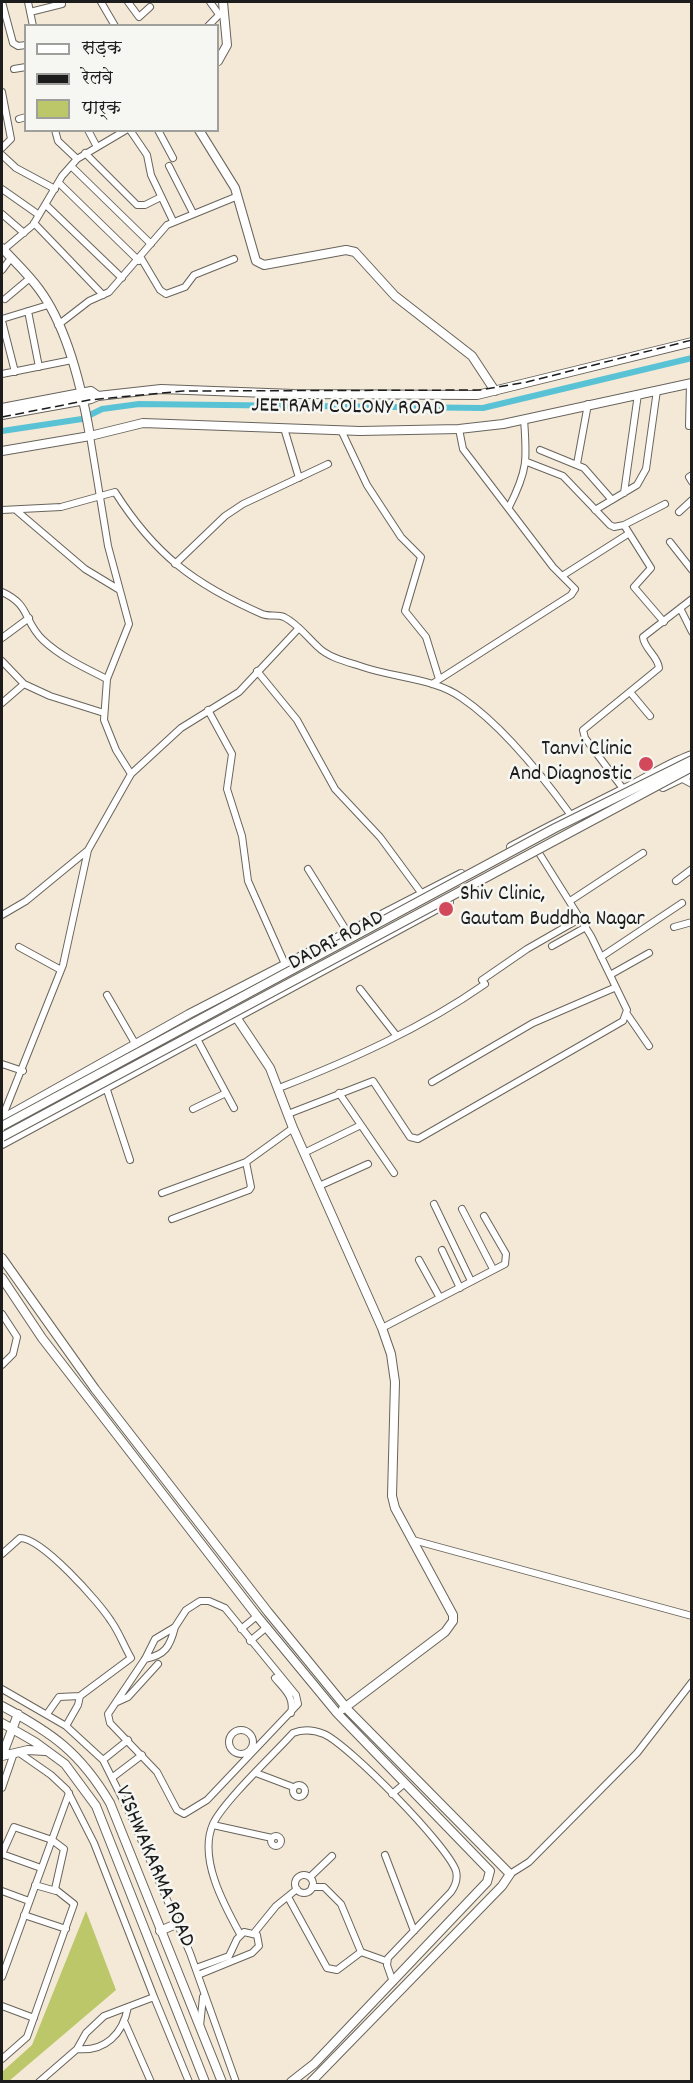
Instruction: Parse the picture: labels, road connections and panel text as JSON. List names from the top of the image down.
{
  "streets": {
    "street": ["JEETRAM COLONY ROAD", "DADRI ROAD", "VISHWAKARMA ROAD"]
  },
  "places": ["Tanvi Clinic And Diagnostic", "Shiv Clinic, Gautam Buddha Nagar"],
  "legend": ["सड़क", "रेलवे", "पार्क"]
}
